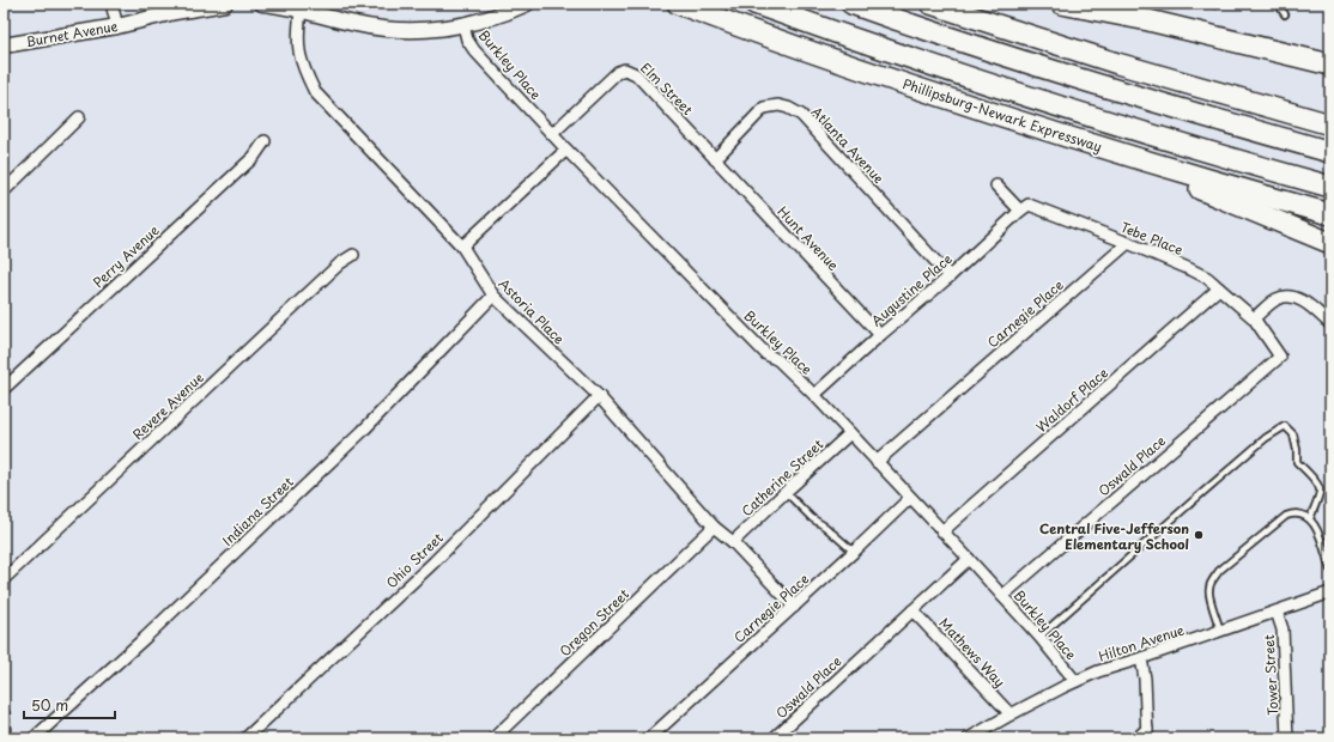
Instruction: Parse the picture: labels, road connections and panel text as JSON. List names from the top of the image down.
{
  "streets": {
    "highway": ["Phillipsburg-Newark Expressway"],
    "street": [
      "Burnet Avenue",
      "Burkley Place",
      "Elm Street",
      "Atlanta Avenue",
      "Hunt Avenue",
      "Tebe Place",
      "Perry Avenue",
      "Augustine Place",
      "Astoria Place",
      "Carnegie Place",
      "Waldorf Place",
      "Revere Avenue",
      "Oswald Place",
      "Catherine Street",
      "Indiana Street",
      "Ohio Street",
      "Oregon Street",
      "Hilton Avenue",
      "Mathews Way",
      "Tower Street"
    ]
  },
  "crossings": [
    ["Burkley Place", "Elm Street"],
    ["Burkley Place", "Augustine Place"],
    ["Burkley Place", "Carnegie Place"],
    ["Burkley Place", "Waldorf Place"],
    ["Burkley Place", "Oswald Place"],
    ["Burkley Place", "Catherine Street"],
    ["Burkley Place", "Hilton Avenue"],
    ["Elm Street", "Atlanta Avenue"],
    ["Elm Street", "Hunt Avenue"],
    ["Atlanta Avenue", "Hunt Avenue"],
    ["Atlanta Avenue", "Augustine Place"],
    ["Hunt Avenue", "Augustine Place"],
    ["Tebe Place", "Augustine Place"],
    ["Tebe Place", "Carnegie Place"],
    ["Tebe Place", "Waldorf Place"],
    ["Tebe Place", "Oswald Place"],
    ["Astoria Place", "Carnegie Place"],
    ["Astoria Place", "Catherine Street"],
    ["Astoria Place", "Indiana Street"],
    ["Astoria Place", "Ohio Street"],
    ["Astoria Place", "Oregon Street"],
    ["Oswald Place", "Mathews Way"],
    ["Hilton Avenue", "Mathews Way"],
    ["Hilton Avenue", "Tower Street"]
  ],
  "places": ["Central Five-Jefferson Elementary School"],
  "scale_bar": "50 m"
}
